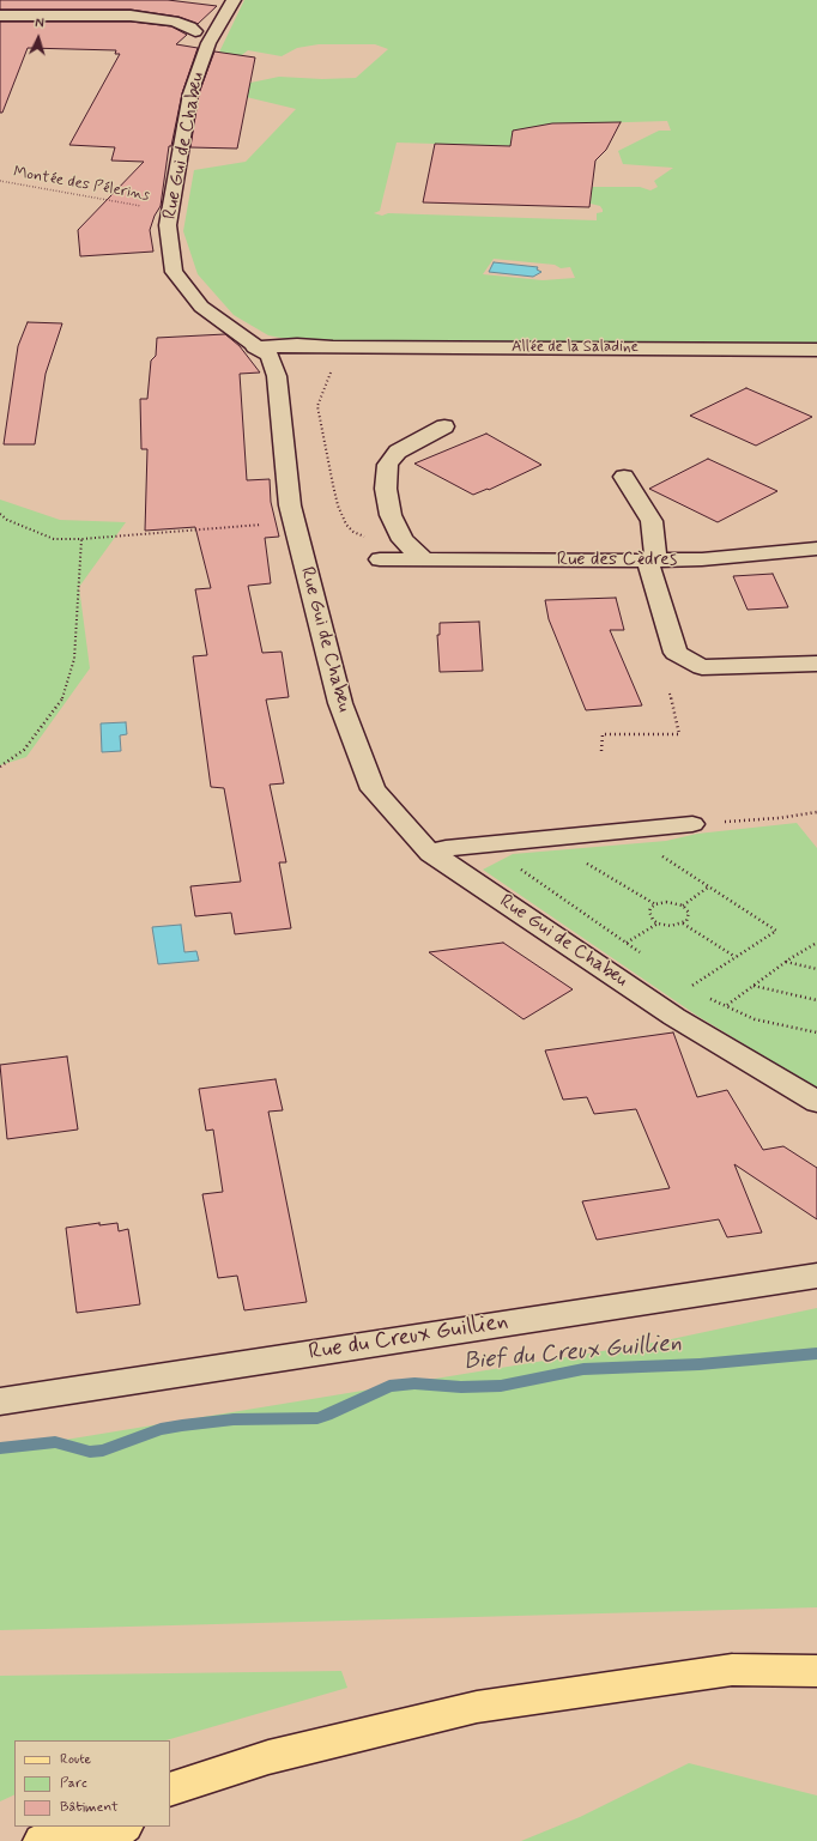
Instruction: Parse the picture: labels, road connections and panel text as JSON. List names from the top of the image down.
{
  "streets": {
    "street": [
      "Rue Gui de Chabeu",
      "Allée de la Saladine",
      "Rue des Cèdres",
      "Rue du Creux Guillien"
    ],
    "path": ["Montée des Pélerins"]
  },
  "crossings": [
    ["Rue Gui de Chabeu", "Allée de la Saladine"]
  ],
  "water": ["Bief du Creux Guillien"],
  "legend": ["Route", "Parc", "Bâtiment"],
  "north": "top"
}
